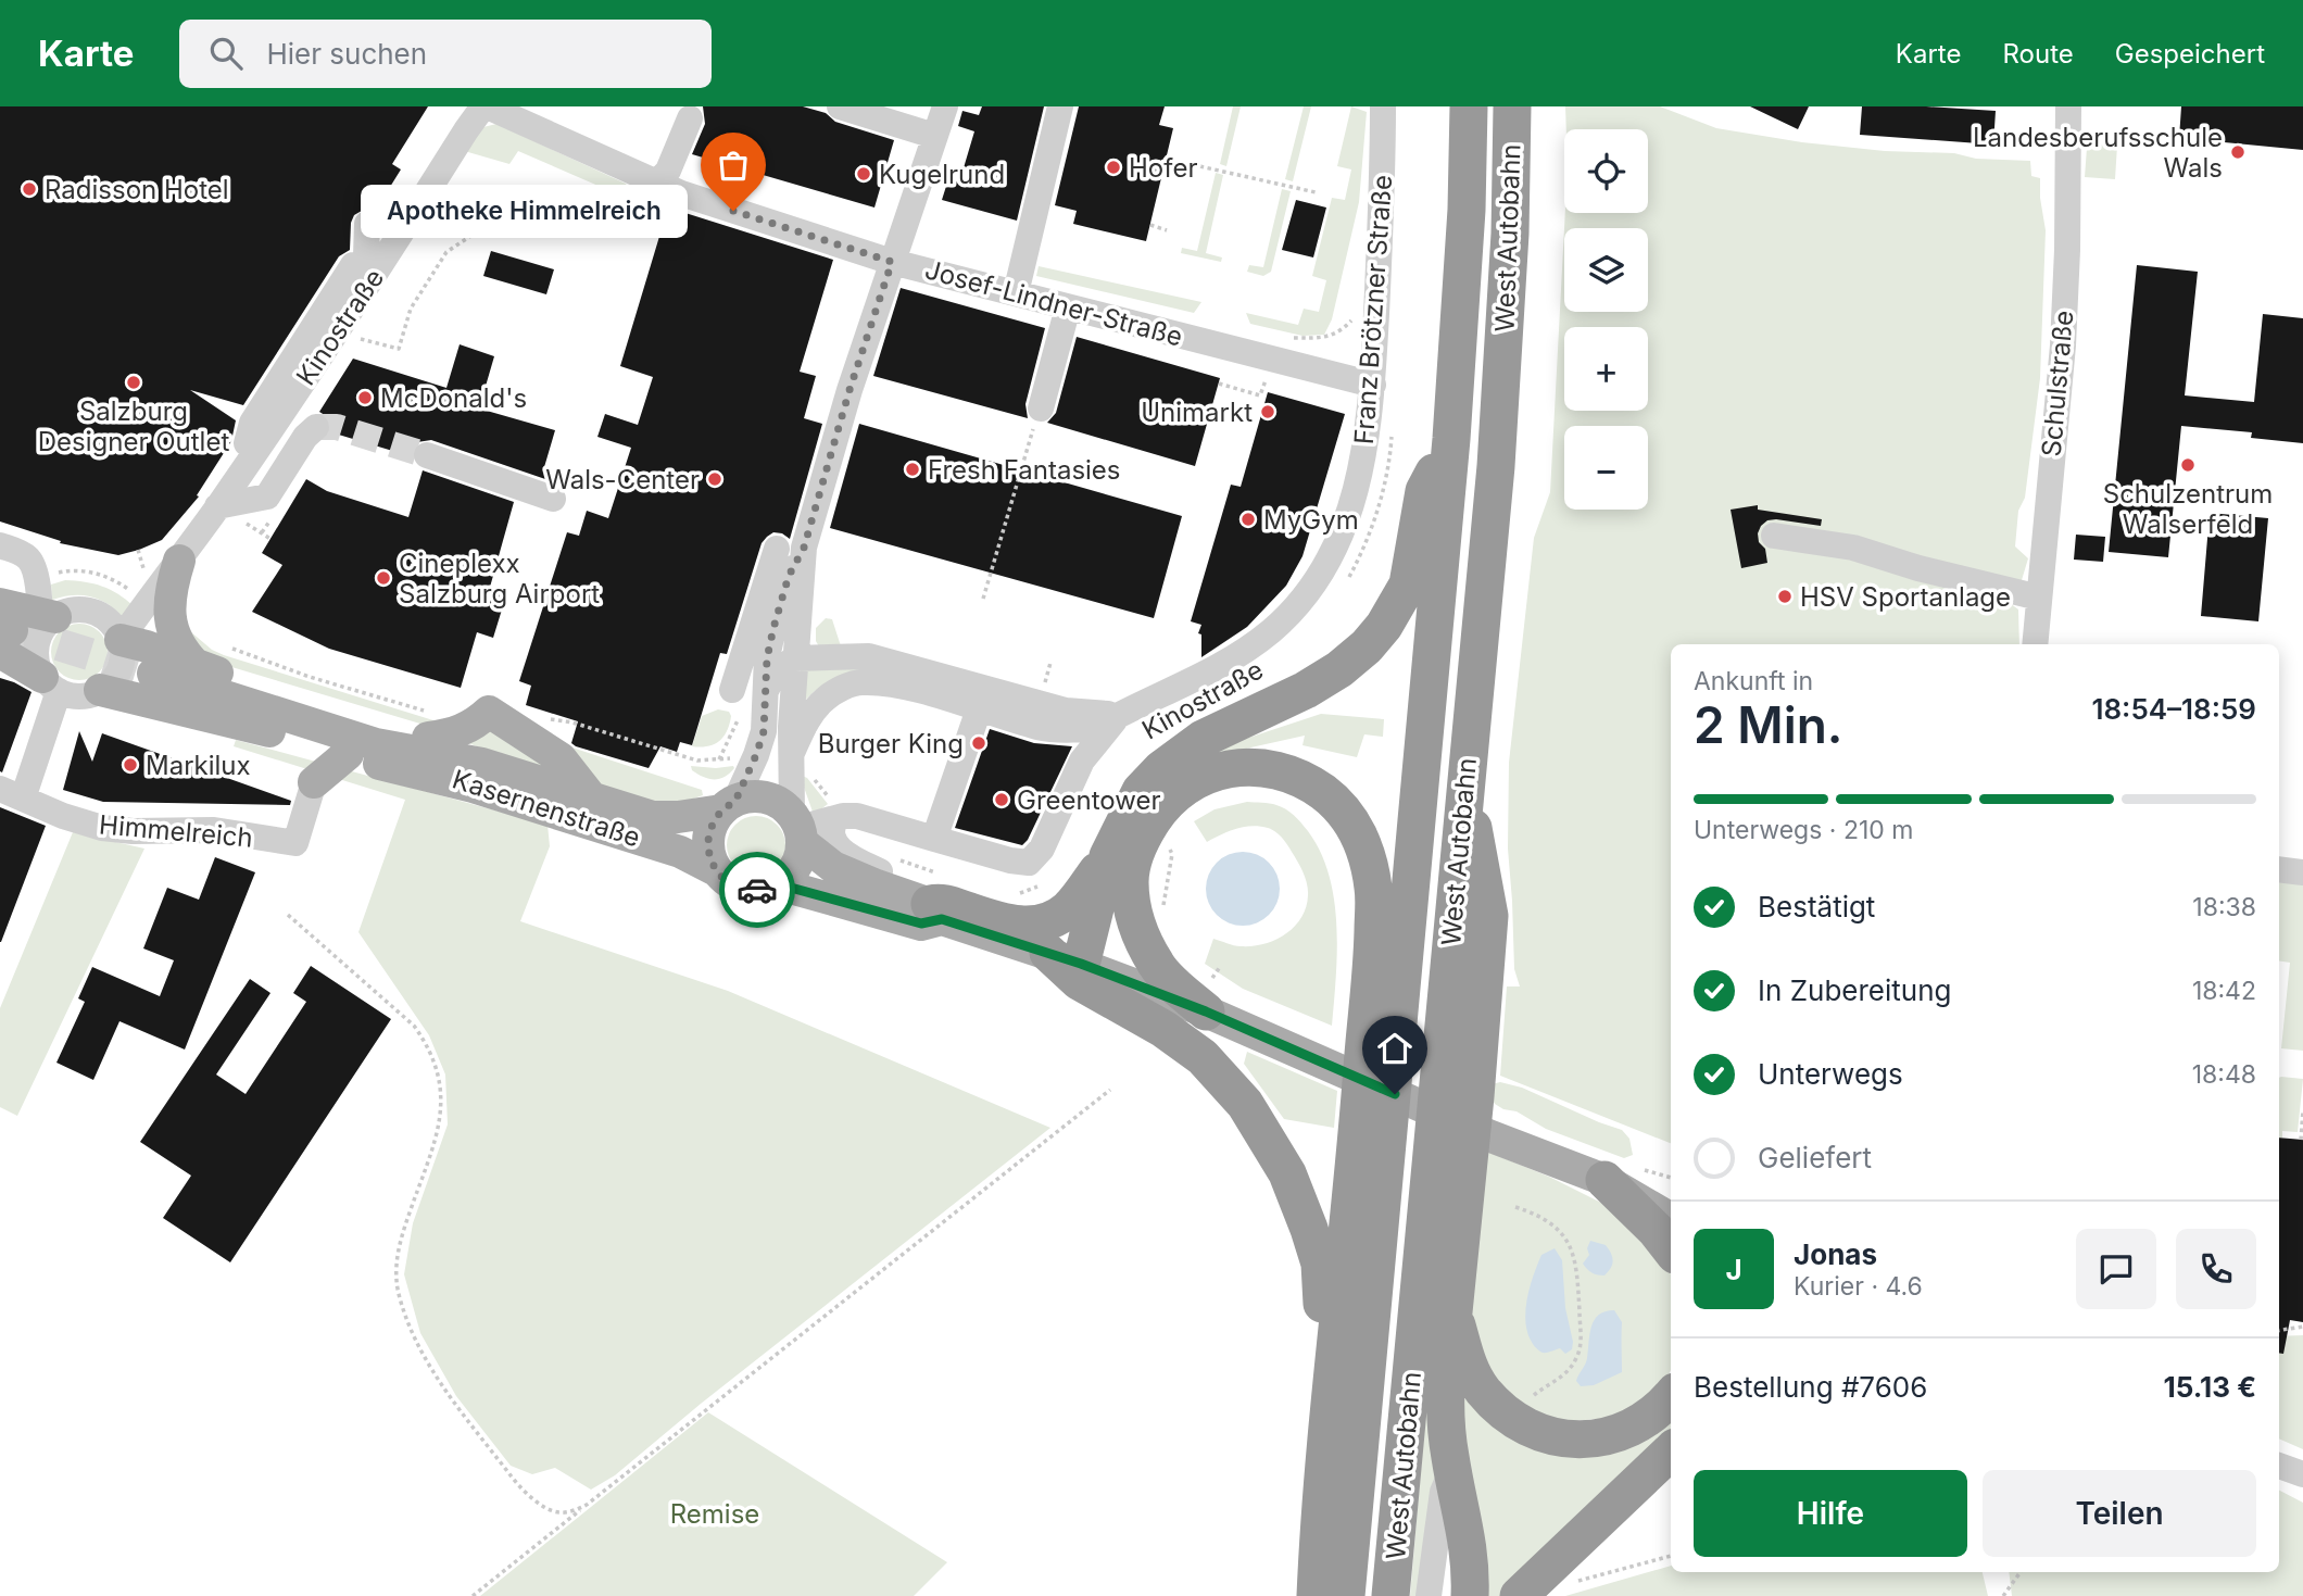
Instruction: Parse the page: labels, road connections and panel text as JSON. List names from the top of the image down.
{
  "streets": {
    "highway": ["West Autobahn"],
    "main road": ["Kasernenstraße"],
    "street": [
      "Josef-Lindner-Straße",
      "Franz Brötzner Straße",
      "Kinostraße",
      "Schulstraße",
      "Himmelreich"
    ]
  },
  "crossings": [
    ["Josef-Lindner-Straße", "Franz Brötzner Straße"],
    ["Josef-Lindner-Straße", "Kinostraße"]
  ],
  "parks": ["Remise"],
  "places": [
    "Landesberufsschule Wals",
    "Hofer",
    "Kugelrund",
    "Radisson Hotel",
    "Apotheke Himmelreich",
    "Salzburg Designer Outlet",
    "McDonald's",
    "Unimarkt",
    "Schulzentrum Walserfeld",
    "Fresh Fantasies",
    "Wals-Center",
    "MyGym",
    "Cineplexx Salzburg Airport",
    "HSV Sportanlage",
    "Burger King",
    "Markilux",
    "Greentower"
  ],
  "page": {
    "header": "Karte",
    "search": "Hier suchen",
    "nav": ["Karte", "Route", "Gespeichert"],
    "map_buttons": ["+", "−"],
    "bubble": "Apotheke Himmelreich",
    "heading": ["2 Min.", "Ankunft in", "18:54–18:59"],
    "panel": [
      "Jonas",
      "Kurier · 4.6",
      "Bestellung #7606",
      "15.13 €"
    ],
    "bar": "Unterwegs · 210 m",
    "list": [
      ["Bestätigt", "18:38"],
      ["In Zubereitung", "18:42"],
      ["Unterwegs", "18:48"],
      "Geliefert"
    ],
    "round": "J",
    "buttons": ["Hilfe", "Teilen"]
  }
}
